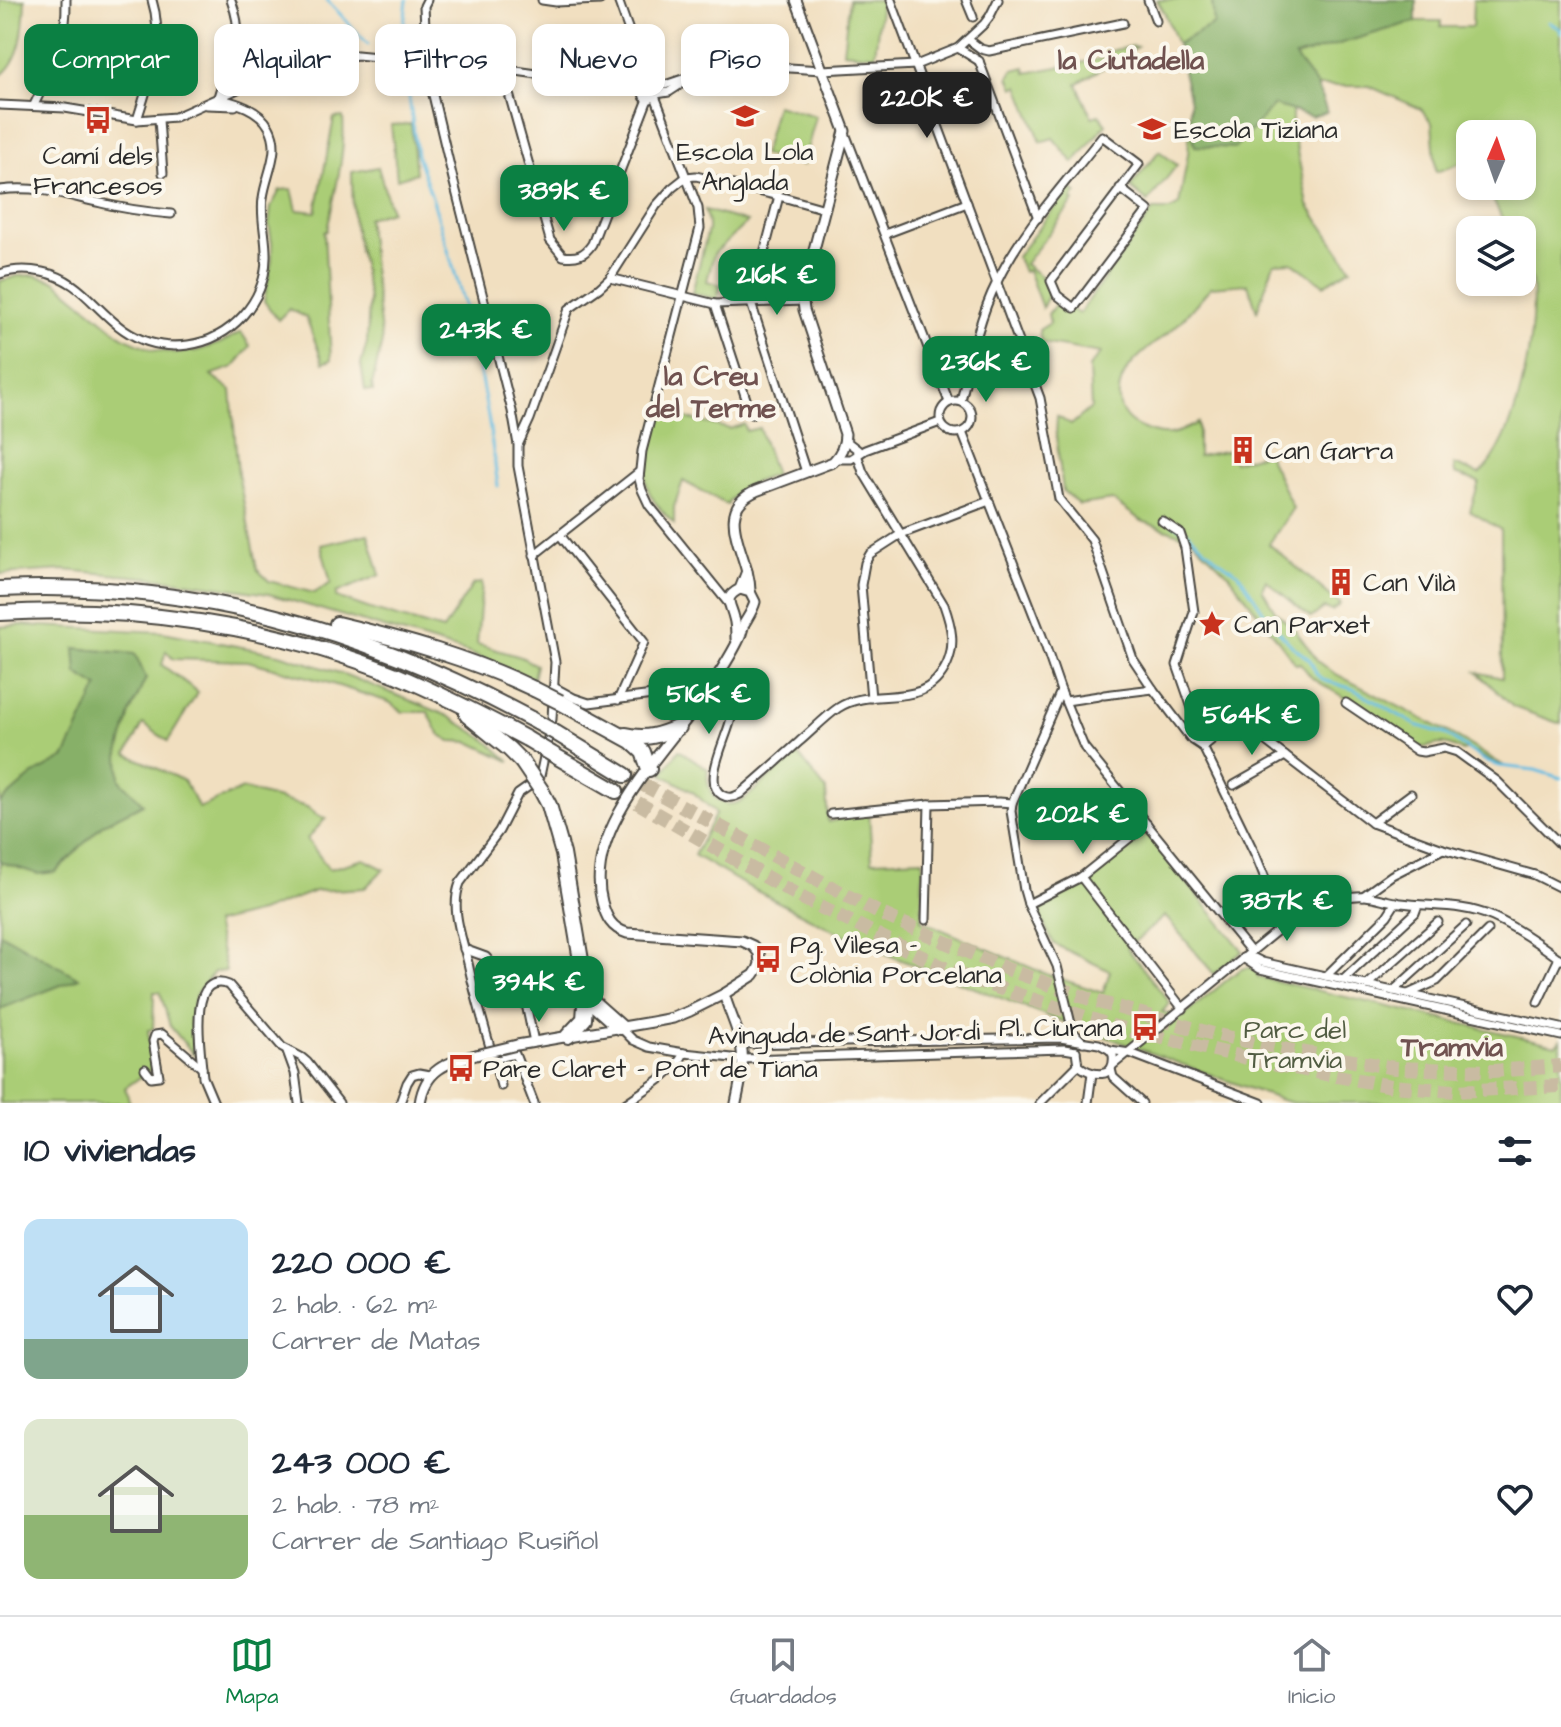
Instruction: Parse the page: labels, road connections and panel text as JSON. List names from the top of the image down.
{
  "streets": {
    "street": ["Avinguda de Sant Jordi"]
  },
  "districts": ["la Ciutadella", "la Creu del Terme", "Tramvia"],
  "parks": ["Parc del Tramvia"],
  "places": {
    "school or university": ["Escola Lola Anglada", "Escola Tiziana"],
    "bus stop": [
      "Camí dels Francesos",
      "Pg. Vilesa - Colònia Porcelana",
      "Pl. Ciurana",
      "Pare Claret - Pont de Tiana"
    ],
    "building": ["Can Garra", "Can Vilà"],
    "place": ["Can Parxet"]
  },
  "north": "top",
  "page": {
    "chip": [
      "Comprar",
      "Alquilar",
      "Filtros",
      "Nuevo",
      "Piso"
    ],
    "price": [
      "220K €",
      "389K €",
      "216K €",
      "243K €",
      "236K €",
      "516K €",
      "564K €",
      "202K €",
      "387K €",
      "394K €"
    ],
    "heading": "10 viviendas",
    "list": [
      {
        "name": "220 000 €",
        "note": "2 hab. · 62 m² · Carrer de Matas"
      },
      {
        "name": "243 000 €",
        "note": "2 hab. · 78 m² · Carrer de Santiago Rusiñol"
      }
    ],
    "tabs": ["Mapa", "Guardados", "Inicio"]
  }
}
